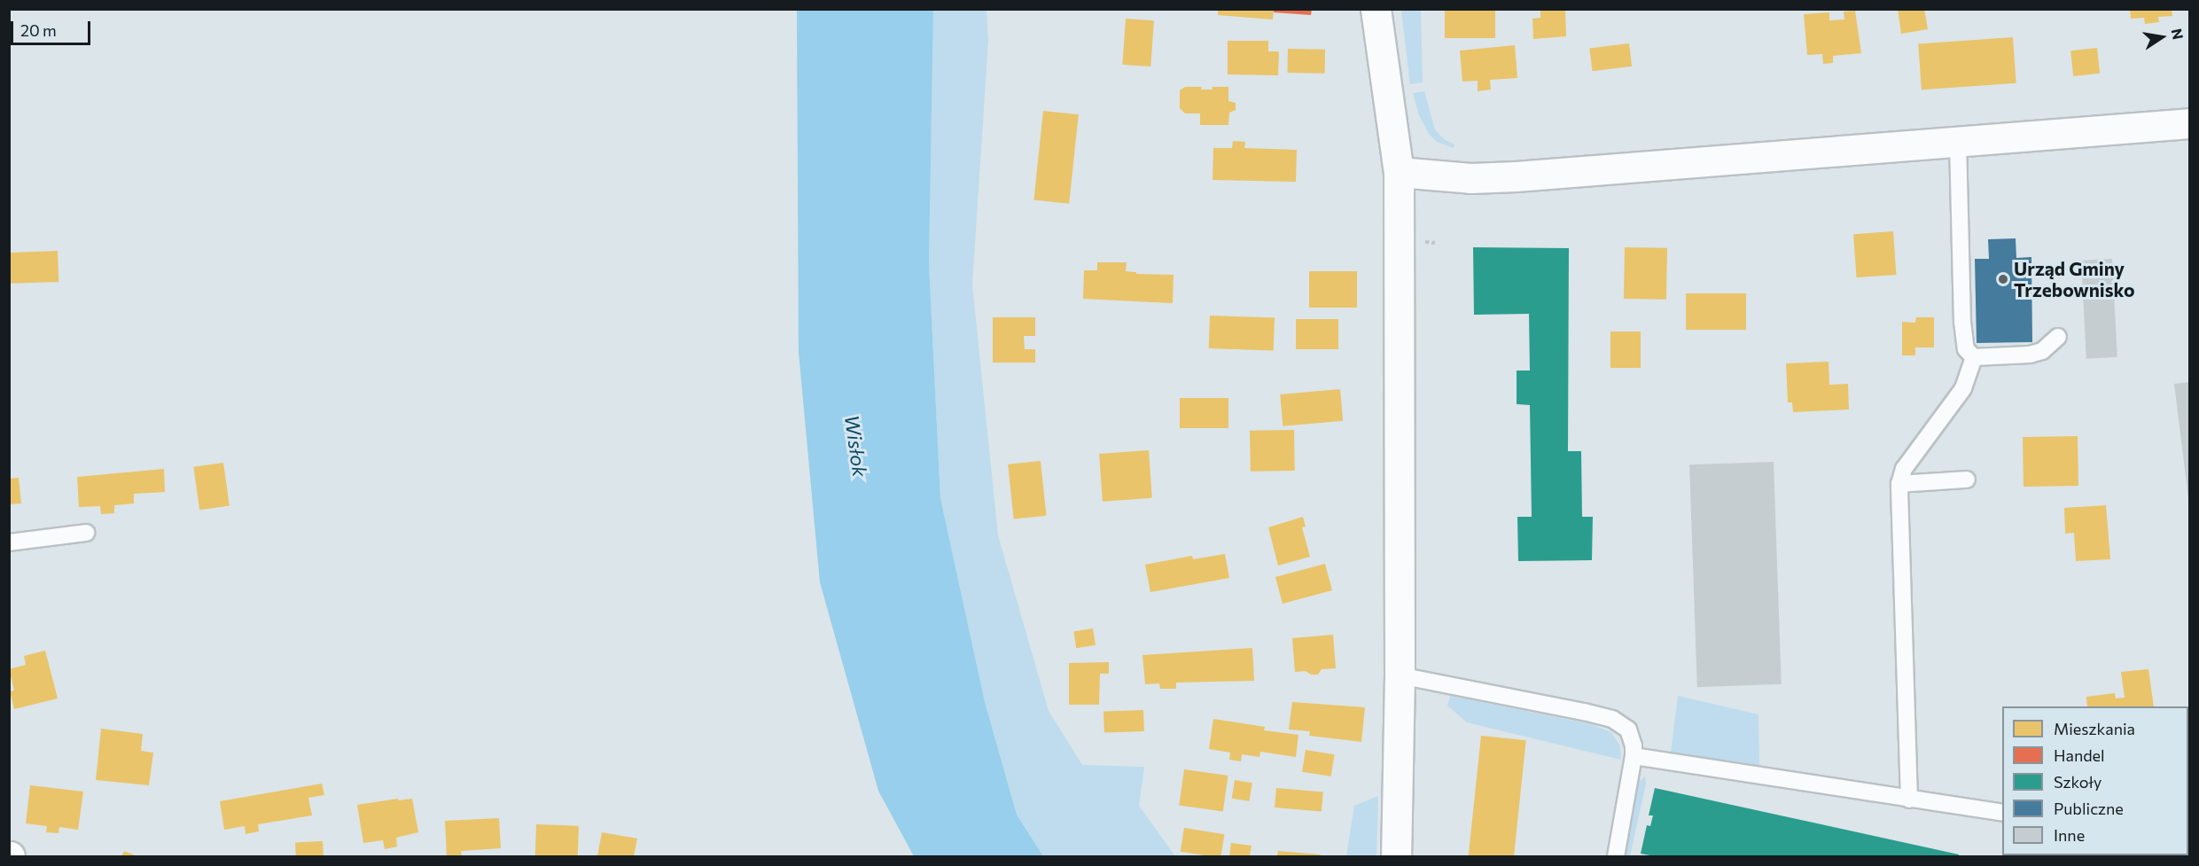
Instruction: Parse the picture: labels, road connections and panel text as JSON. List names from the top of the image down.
{
  "water": ["Wisłok"],
  "places": ["Urząd Gminy Trzebownisko"],
  "legend": [
    "Mieszkania",
    "Handel",
    "Szkoły",
    "Publiczne",
    "Inne"
  ],
  "scale_bar": "20 m",
  "north": "right"
}
